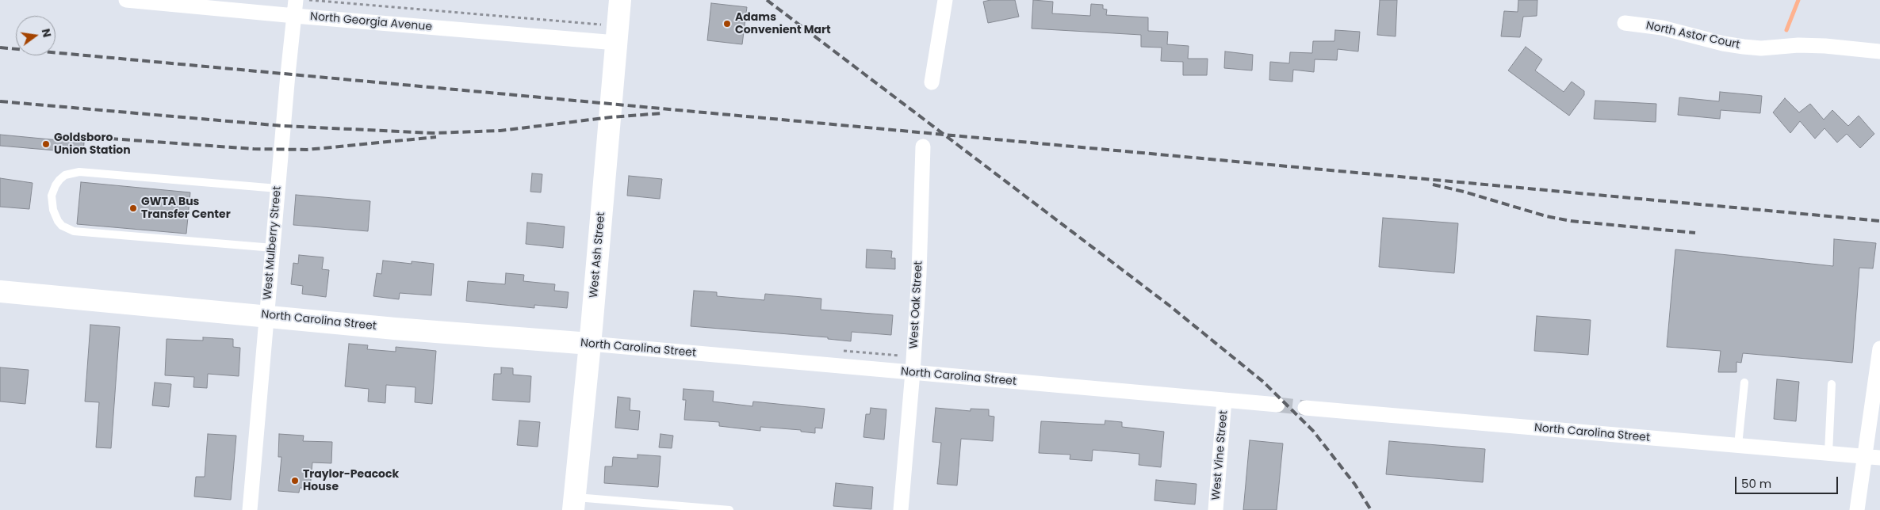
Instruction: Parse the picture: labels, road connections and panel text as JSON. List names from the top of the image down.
{
  "streets": {
    "street": [
      "North Georgia Avenue",
      "North Astor Court",
      "West Mulberry Street",
      "West Ash Street",
      "West Oak Street",
      "North Carolina Street",
      "West Vine Street"
    ]
  },
  "crossings": [
    ["North Georgia Avenue", "West Mulberry Street"],
    ["North Georgia Avenue", "West Ash Street"],
    ["West Mulberry Street", "North Carolina Street"],
    ["West Ash Street", "North Carolina Street"],
    ["West Oak Street", "North Carolina Street"],
    ["North Carolina Street", "West Vine Street"]
  ],
  "places": [
    "Adams Convenient Mart",
    "Goldsboro Union Station",
    "GWTA Bus Transfer Center",
    "Traylor-Peacock House"
  ],
  "scale_bar": "50 m",
  "north": "right"
}
